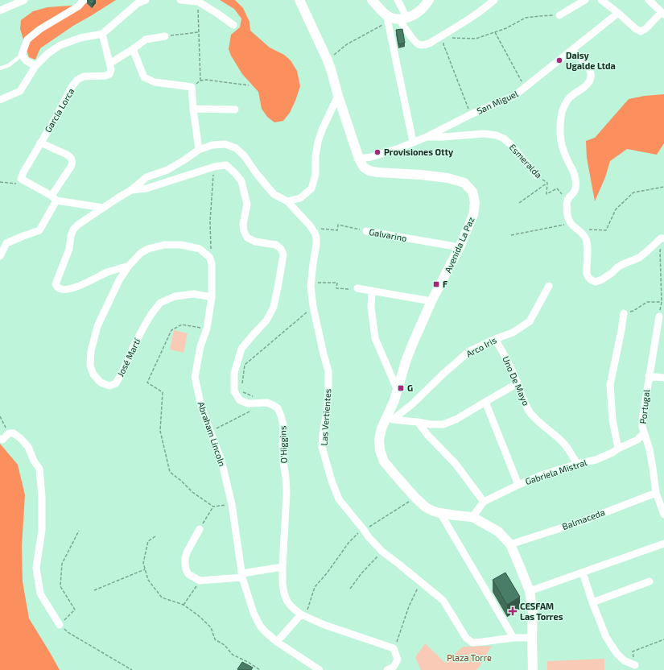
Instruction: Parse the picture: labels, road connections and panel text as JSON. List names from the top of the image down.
{
  "streets": {
    "street": [
      "San Miguel",
      "García Lorca",
      "Esmeralda",
      "Galvarino",
      "Avenida La Paz",
      "Arco Iris",
      "José Martí",
      "Uno De Mayo",
      "Portugal",
      "Las Vertientes",
      "Abraham Lincoln",
      "O'Higgins",
      "Gabriela Mistral",
      "Balmaceda"
    ]
  },
  "crossings": [
    ["San Miguel", "Esmeralda"],
    ["San Miguel", "Avenida La Paz"],
    ["Galvarino", "Avenida La Paz"],
    ["Avenida La Paz", "Arco Iris"],
    ["Avenida La Paz", "Gabriela Mistral"],
    ["Arco Iris", "Uno De Mayo"],
    ["José Martí", "Abraham Lincoln"],
    ["Uno De Mayo", "Gabriela Mistral"],
    ["Portugal", "Gabriela Mistral"],
    ["Portugal", "Balmaceda"]
  ],
  "parks": ["Plaza Torre"],
  "places": {
    "other": ["Daisy Ugalde Ltda", "Provisiones Otty"],
    "transit": ["F", "G"],
    "health": ["CESFAM Las Torres"]
  }
}
